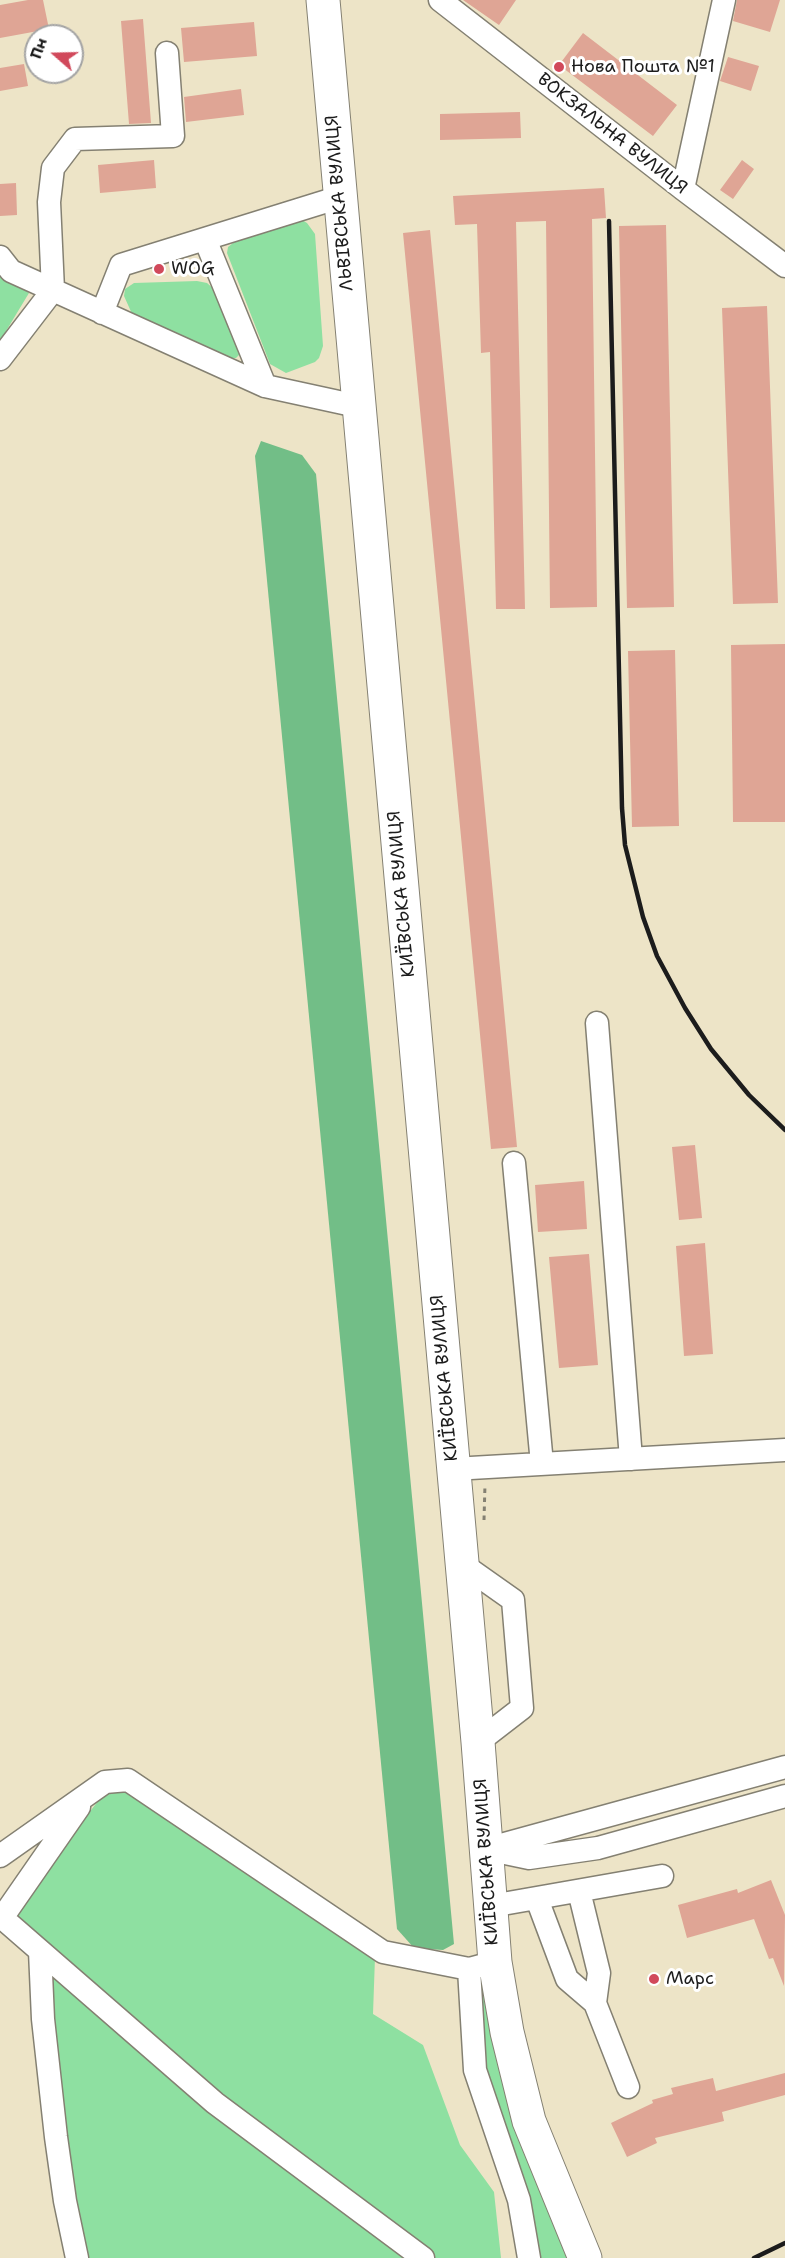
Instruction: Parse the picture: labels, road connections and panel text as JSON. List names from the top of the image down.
{
  "streets": {
    "highway": ["ЛЬВІВСЬКА ВУЛИЦЯ", "КИЇВСЬКА ВУЛИЦЯ"],
    "street": ["ВОКЗАЛЬНА ВУЛИЦЯ"]
  },
  "crossings": [
    ["ЛЬВІВСЬКА ВУЛИЦЯ", "КИЇВСЬКА ВУЛИЦЯ"]
  ],
  "places": ["Нова Пошта №1", "WOG", "Марс"],
  "north": "left"
}
